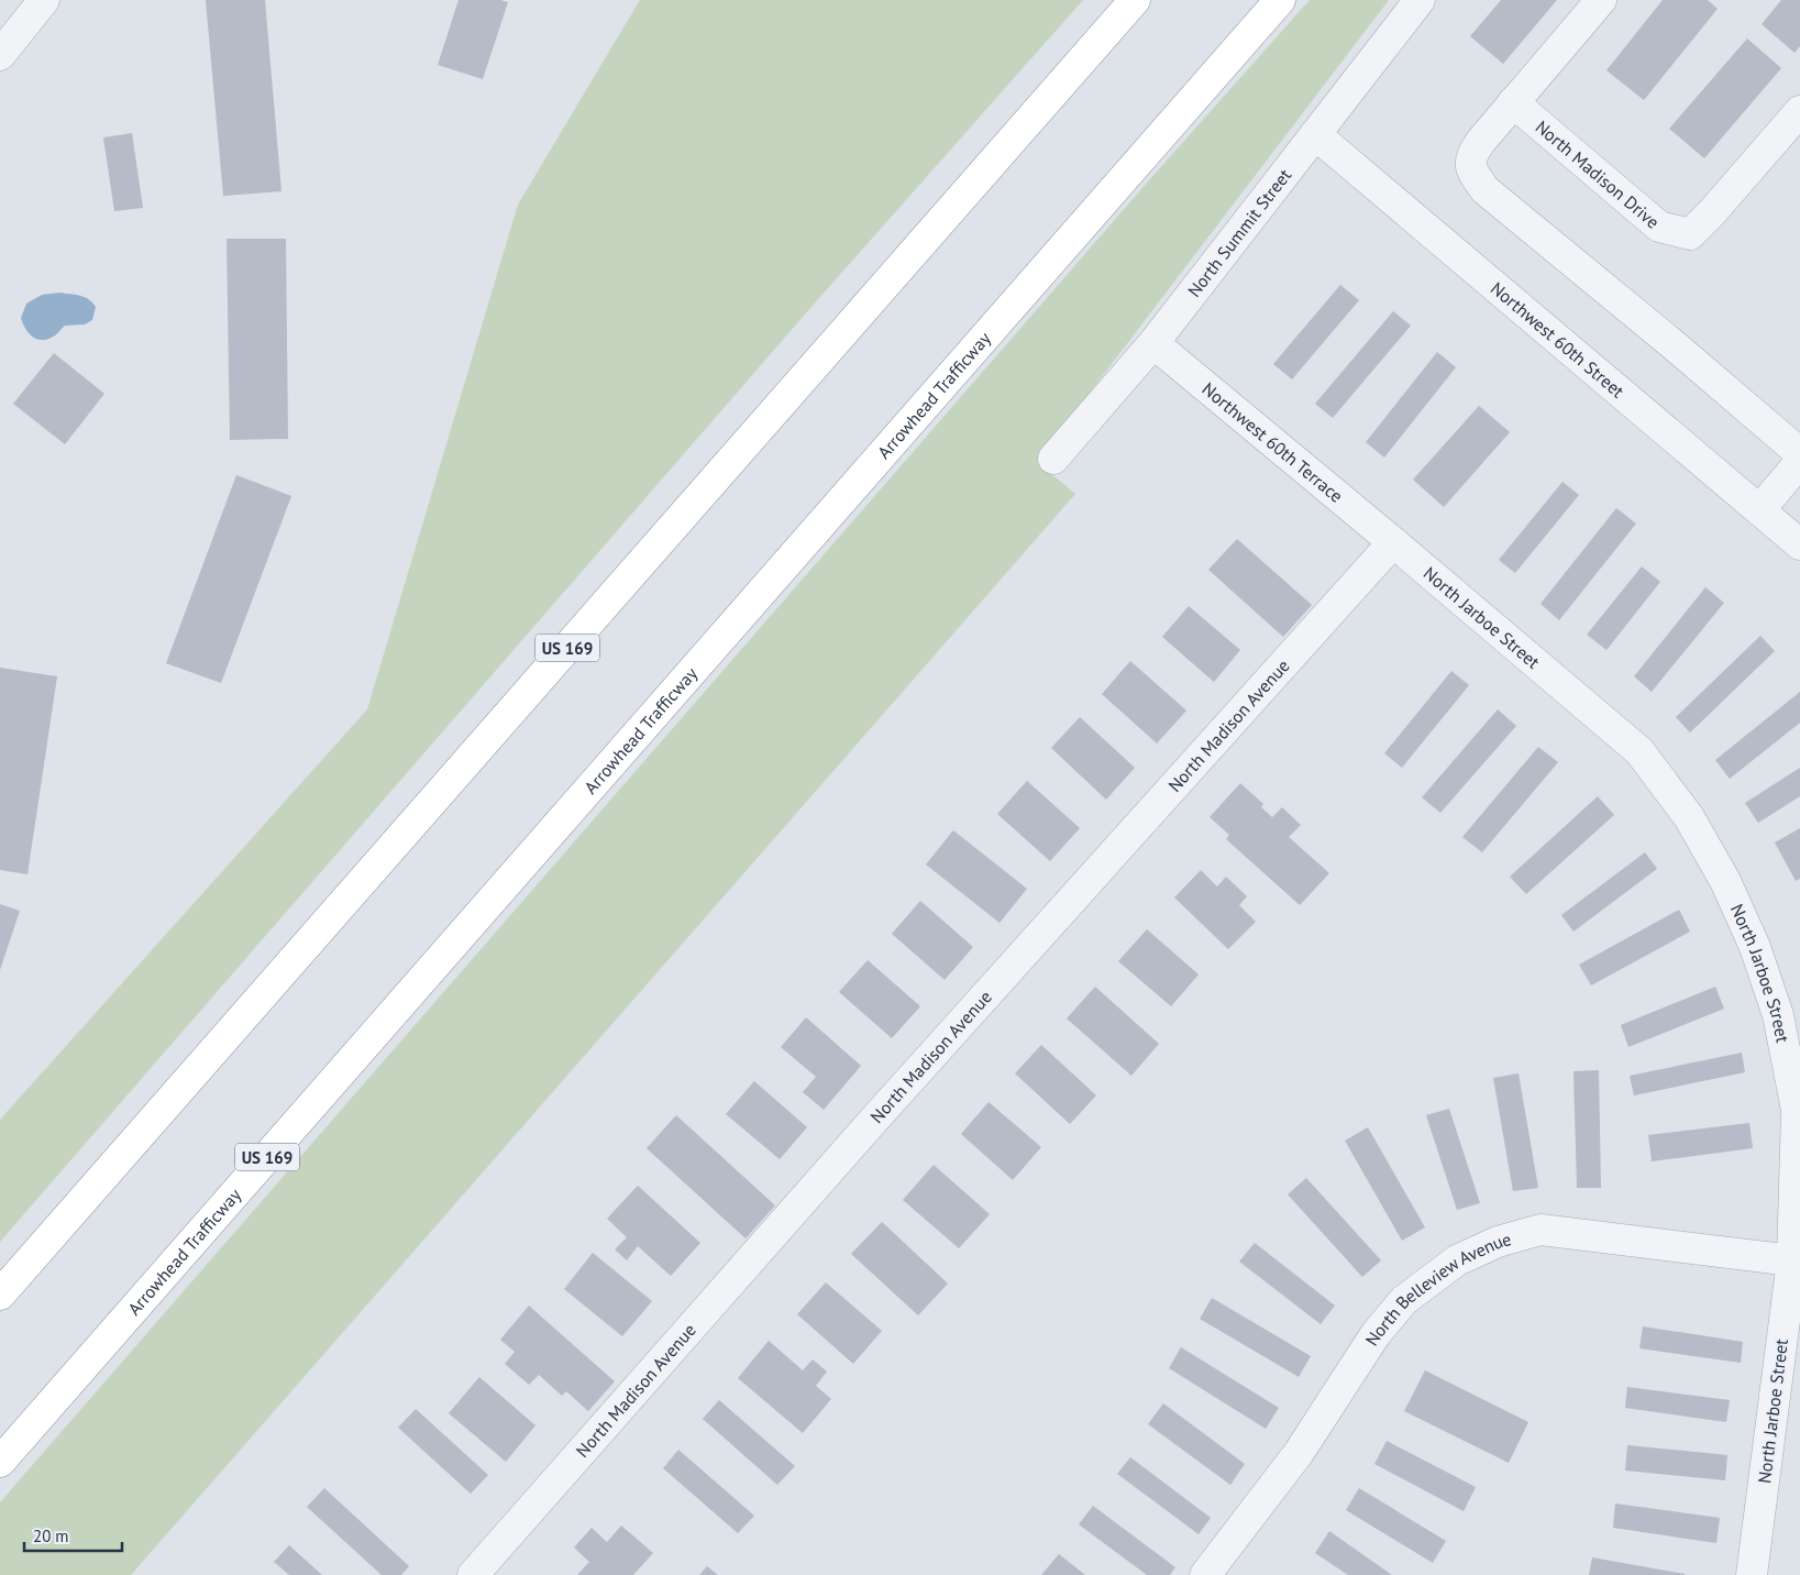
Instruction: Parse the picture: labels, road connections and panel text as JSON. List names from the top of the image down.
{
  "streets": {
    "highway": ["Arrowhead Trafficway", "US 169"],
    "street": [
      "North Madison Drive",
      "North Summit Street",
      "Northwest 60th Street",
      "Northwest 60th Terrace",
      "North Jarboe Street",
      "North Madison Avenue",
      "North Belleview Avenue"
    ]
  },
  "crossings": [
    ["North Summit Street", "Northwest 60th Street"],
    ["North Summit Street", "Northwest 60th Terrace"],
    ["Northwest 60th Terrace", "North Jarboe Street"],
    ["Northwest 60th Terrace", "North Madison Avenue"],
    ["North Jarboe Street", "North Madison Avenue"],
    ["North Jarboe Street", "North Belleview Avenue"]
  ],
  "scale_bar": "20 m"
}
